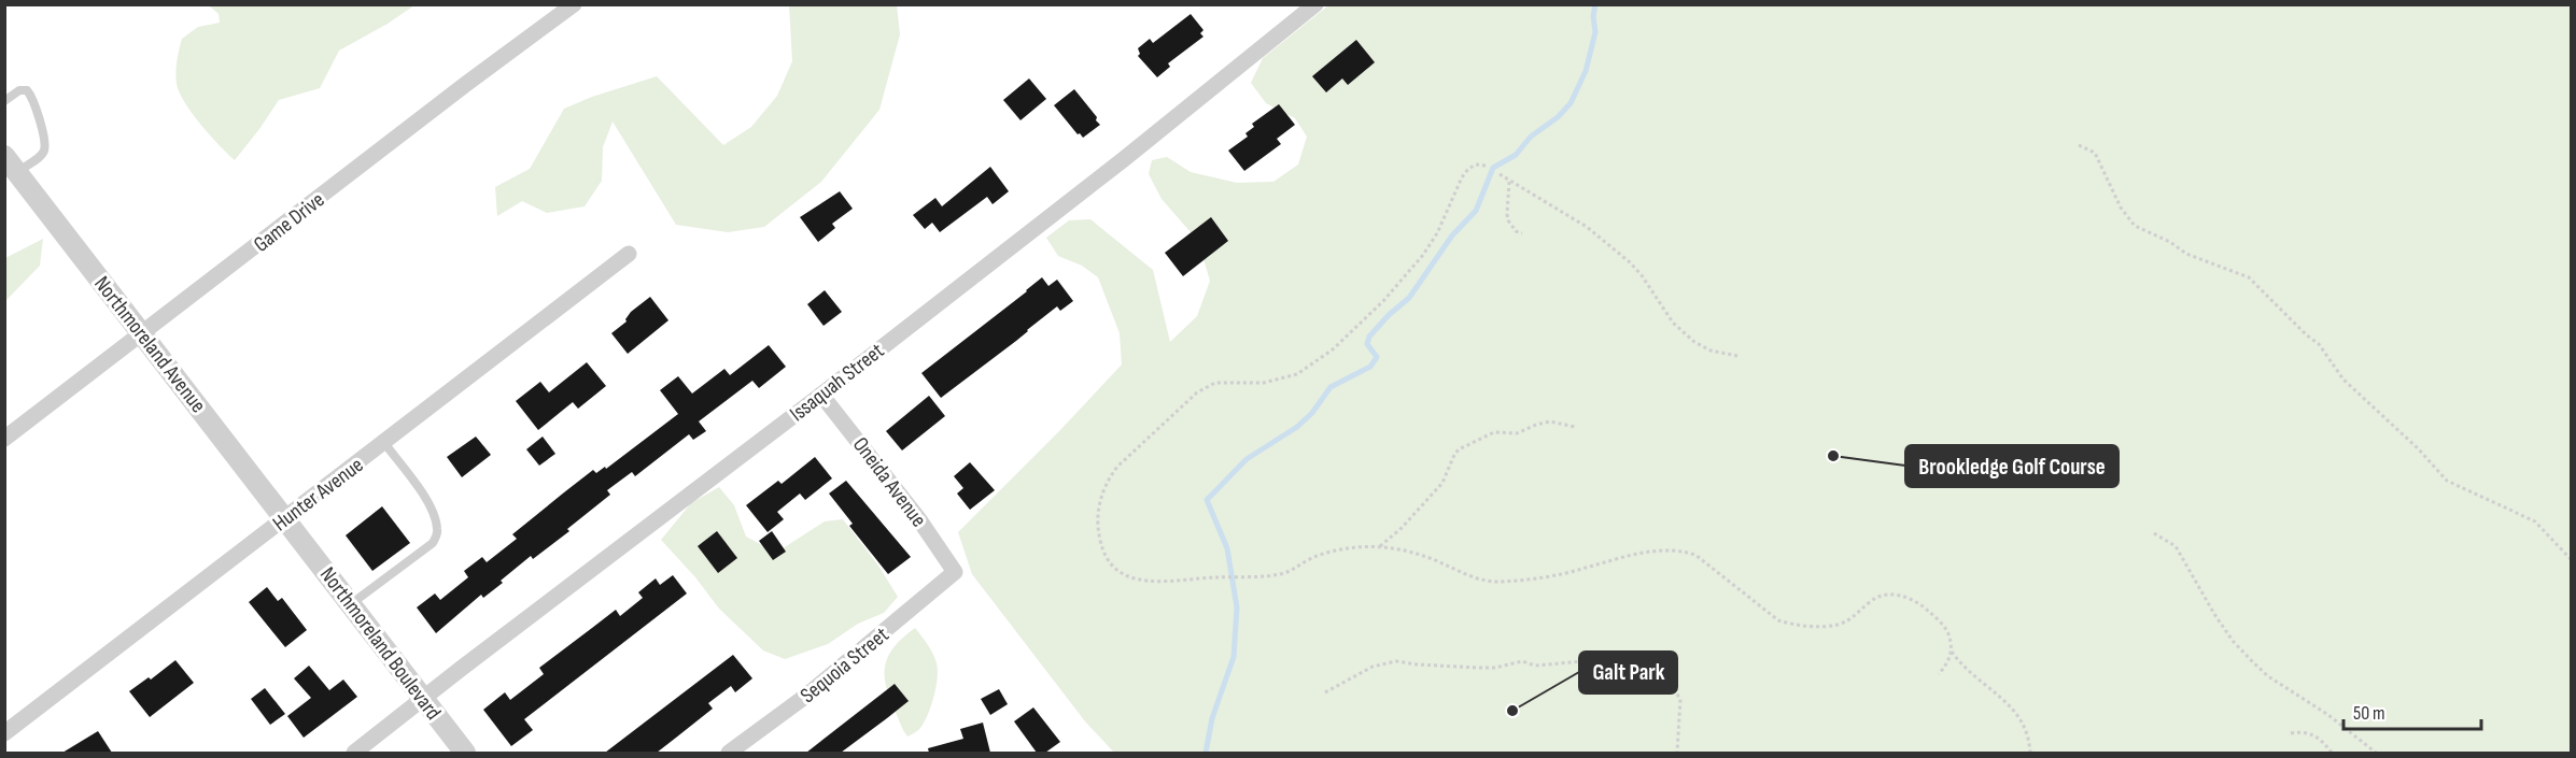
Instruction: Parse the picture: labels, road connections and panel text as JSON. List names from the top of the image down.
{
  "streets": {
    "street": [
      "Game Drive",
      "Northmoreland Avenue",
      "Issaquah Street",
      "Oneida Avenue",
      "Hunter Avenue",
      "Northmoreland Boulevard",
      "Sequoia Street"
    ]
  },
  "crossings": [
    ["Game Drive", "Northmoreland Avenue"],
    ["Northmoreland Avenue", "Hunter Avenue"],
    ["Northmoreland Avenue", "Northmoreland Boulevard"],
    ["Issaquah Street", "Oneida Avenue"],
    ["Issaquah Street", "Northmoreland Boulevard"],
    ["Oneida Avenue", "Sequoia Street"],
    ["Hunter Avenue", "Northmoreland Boulevard"]
  ],
  "places": ["Brookledge Golf Course", "Galt Park"],
  "scale_bar": "50 m"
}
